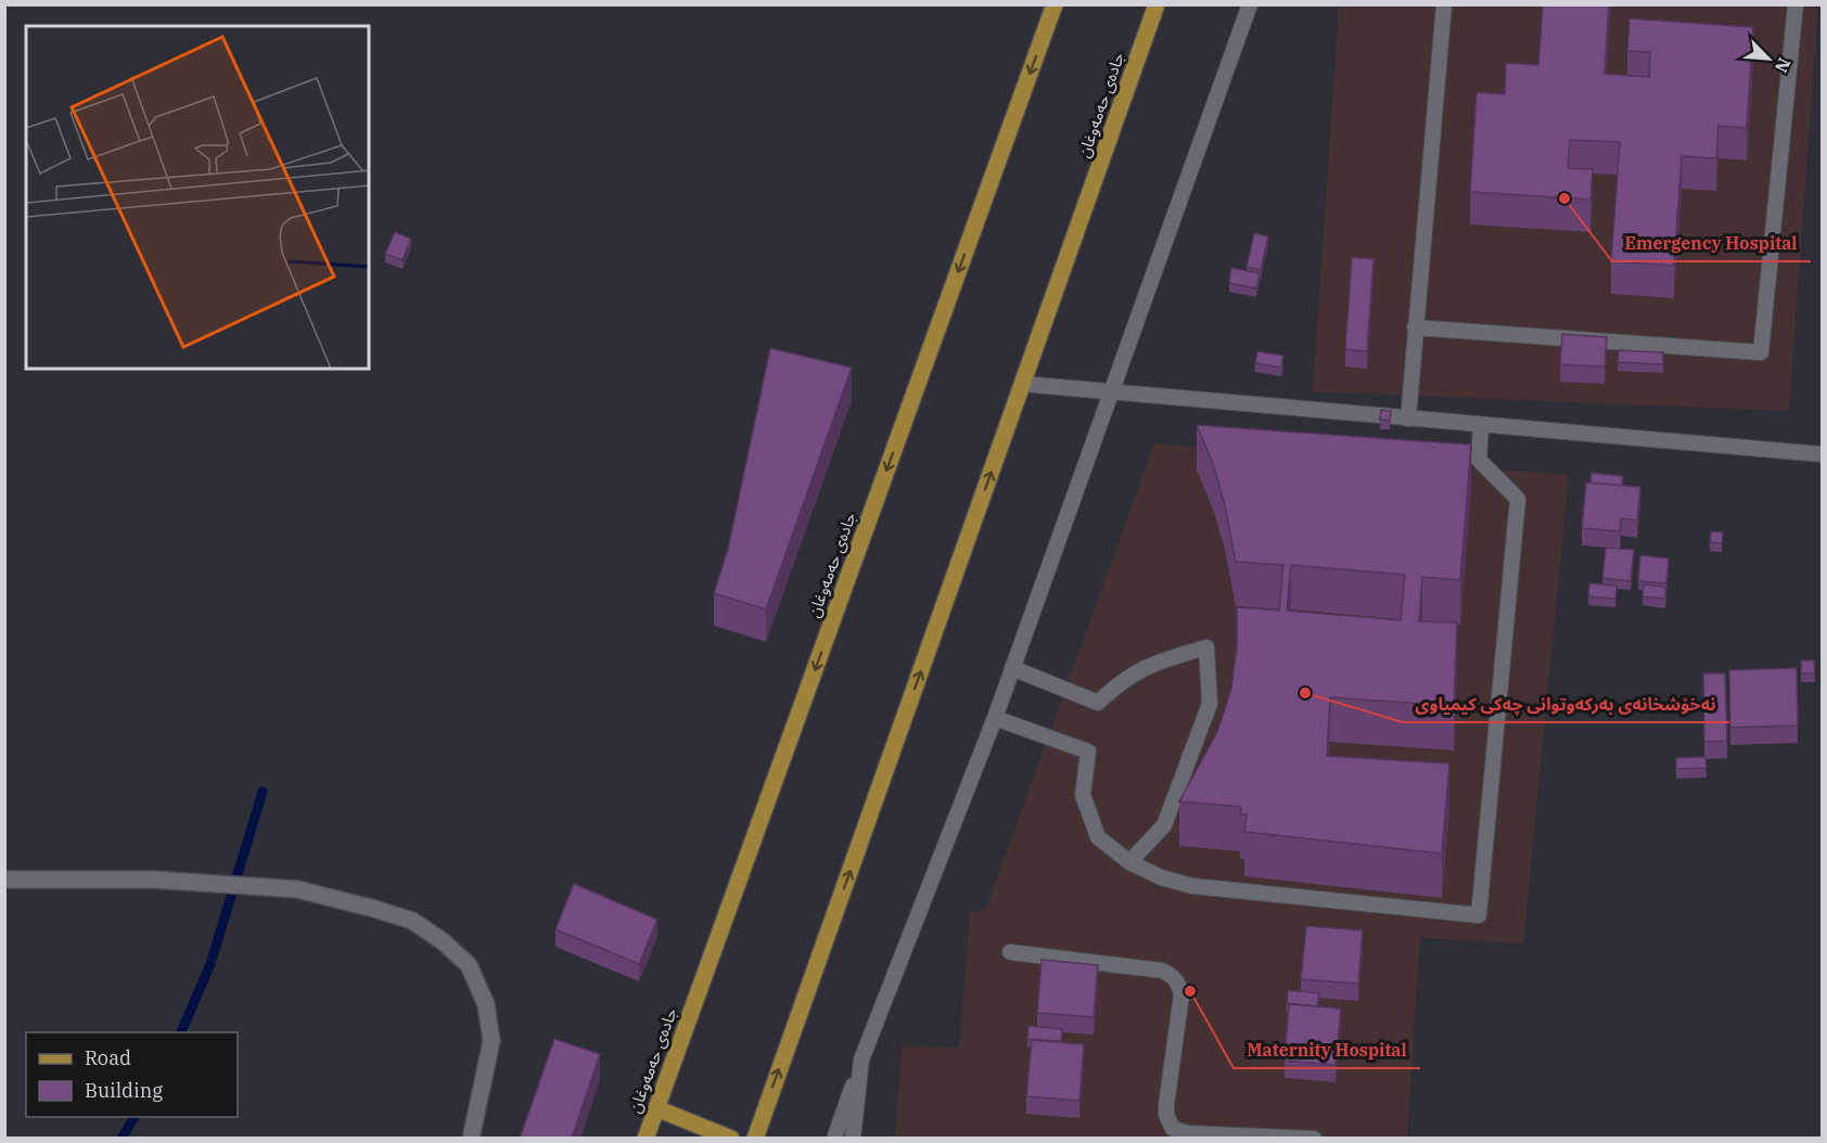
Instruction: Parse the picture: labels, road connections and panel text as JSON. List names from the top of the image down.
{
  "streets": {
    "main road": ["جادەی حەمەوغان"]
  },
  "places": ["Emergency Hospital", "نەخۆشخانەی بەرکەوتوانی چەکی کیمیاوی", "Maternity Hospital"],
  "legend": ["Road", "Building"],
  "north": "bottom right"
}
